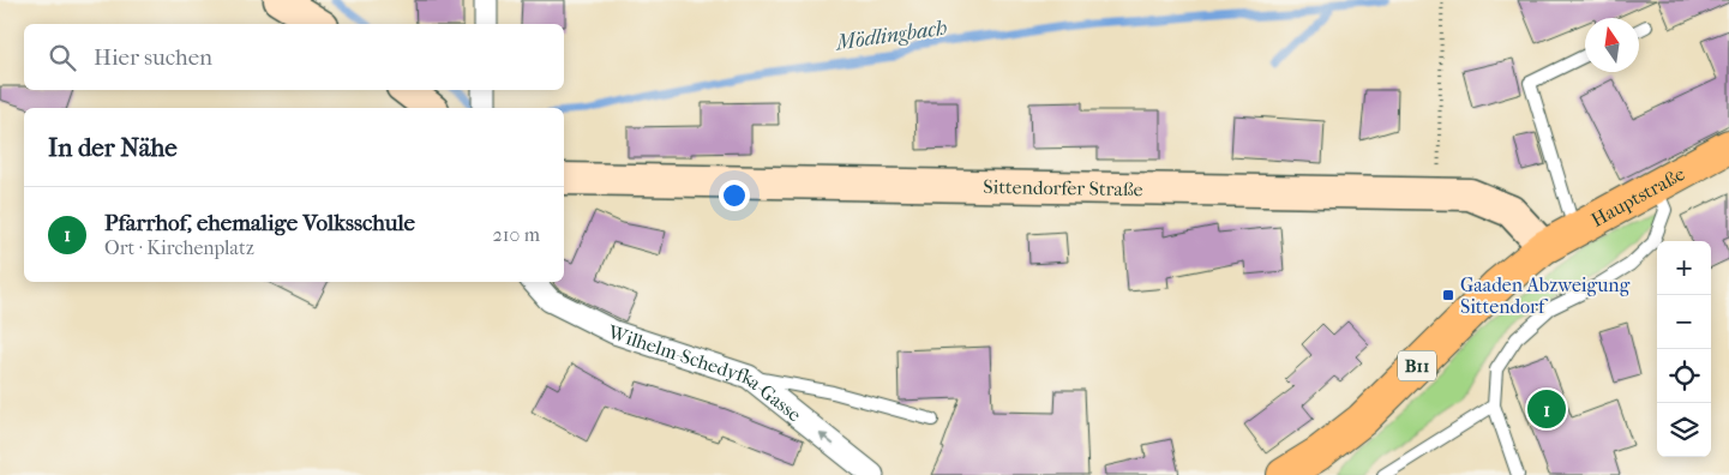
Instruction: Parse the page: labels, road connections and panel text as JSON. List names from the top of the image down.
{
  "streets": {
    "main road": ["Hauptstraße", "B11"],
    "street": ["Sittendorfer Straße", "Wilhelm-Schedyfka-Gasse"]
  },
  "crossings": [
    ["Sittendorfer Straße", "Hauptstraße"],
    ["Sittendorfer Straße", "B11"],
    ["Hauptstraße", "B11"]
  ],
  "one_way": ["Wilhelm-Schedyfka-Gasse"],
  "water": ["Mödlingbach"],
  "places": {
    "transit": ["Gaaden Abzweigung Sittendorf"]
  },
  "north": "top",
  "page": {
    "search": "Hier suchen",
    "heading": "In der Nähe",
    "list": [
      {
        "mark": "1",
        "name": "Pfarrhof, ehemalige Volksschule",
        "note": "Ort · Kirchenplatz",
        "value": "210 m"
      }
    ],
    "map_buttons": ["+", "−"],
    "pins": "1"
  }
}
